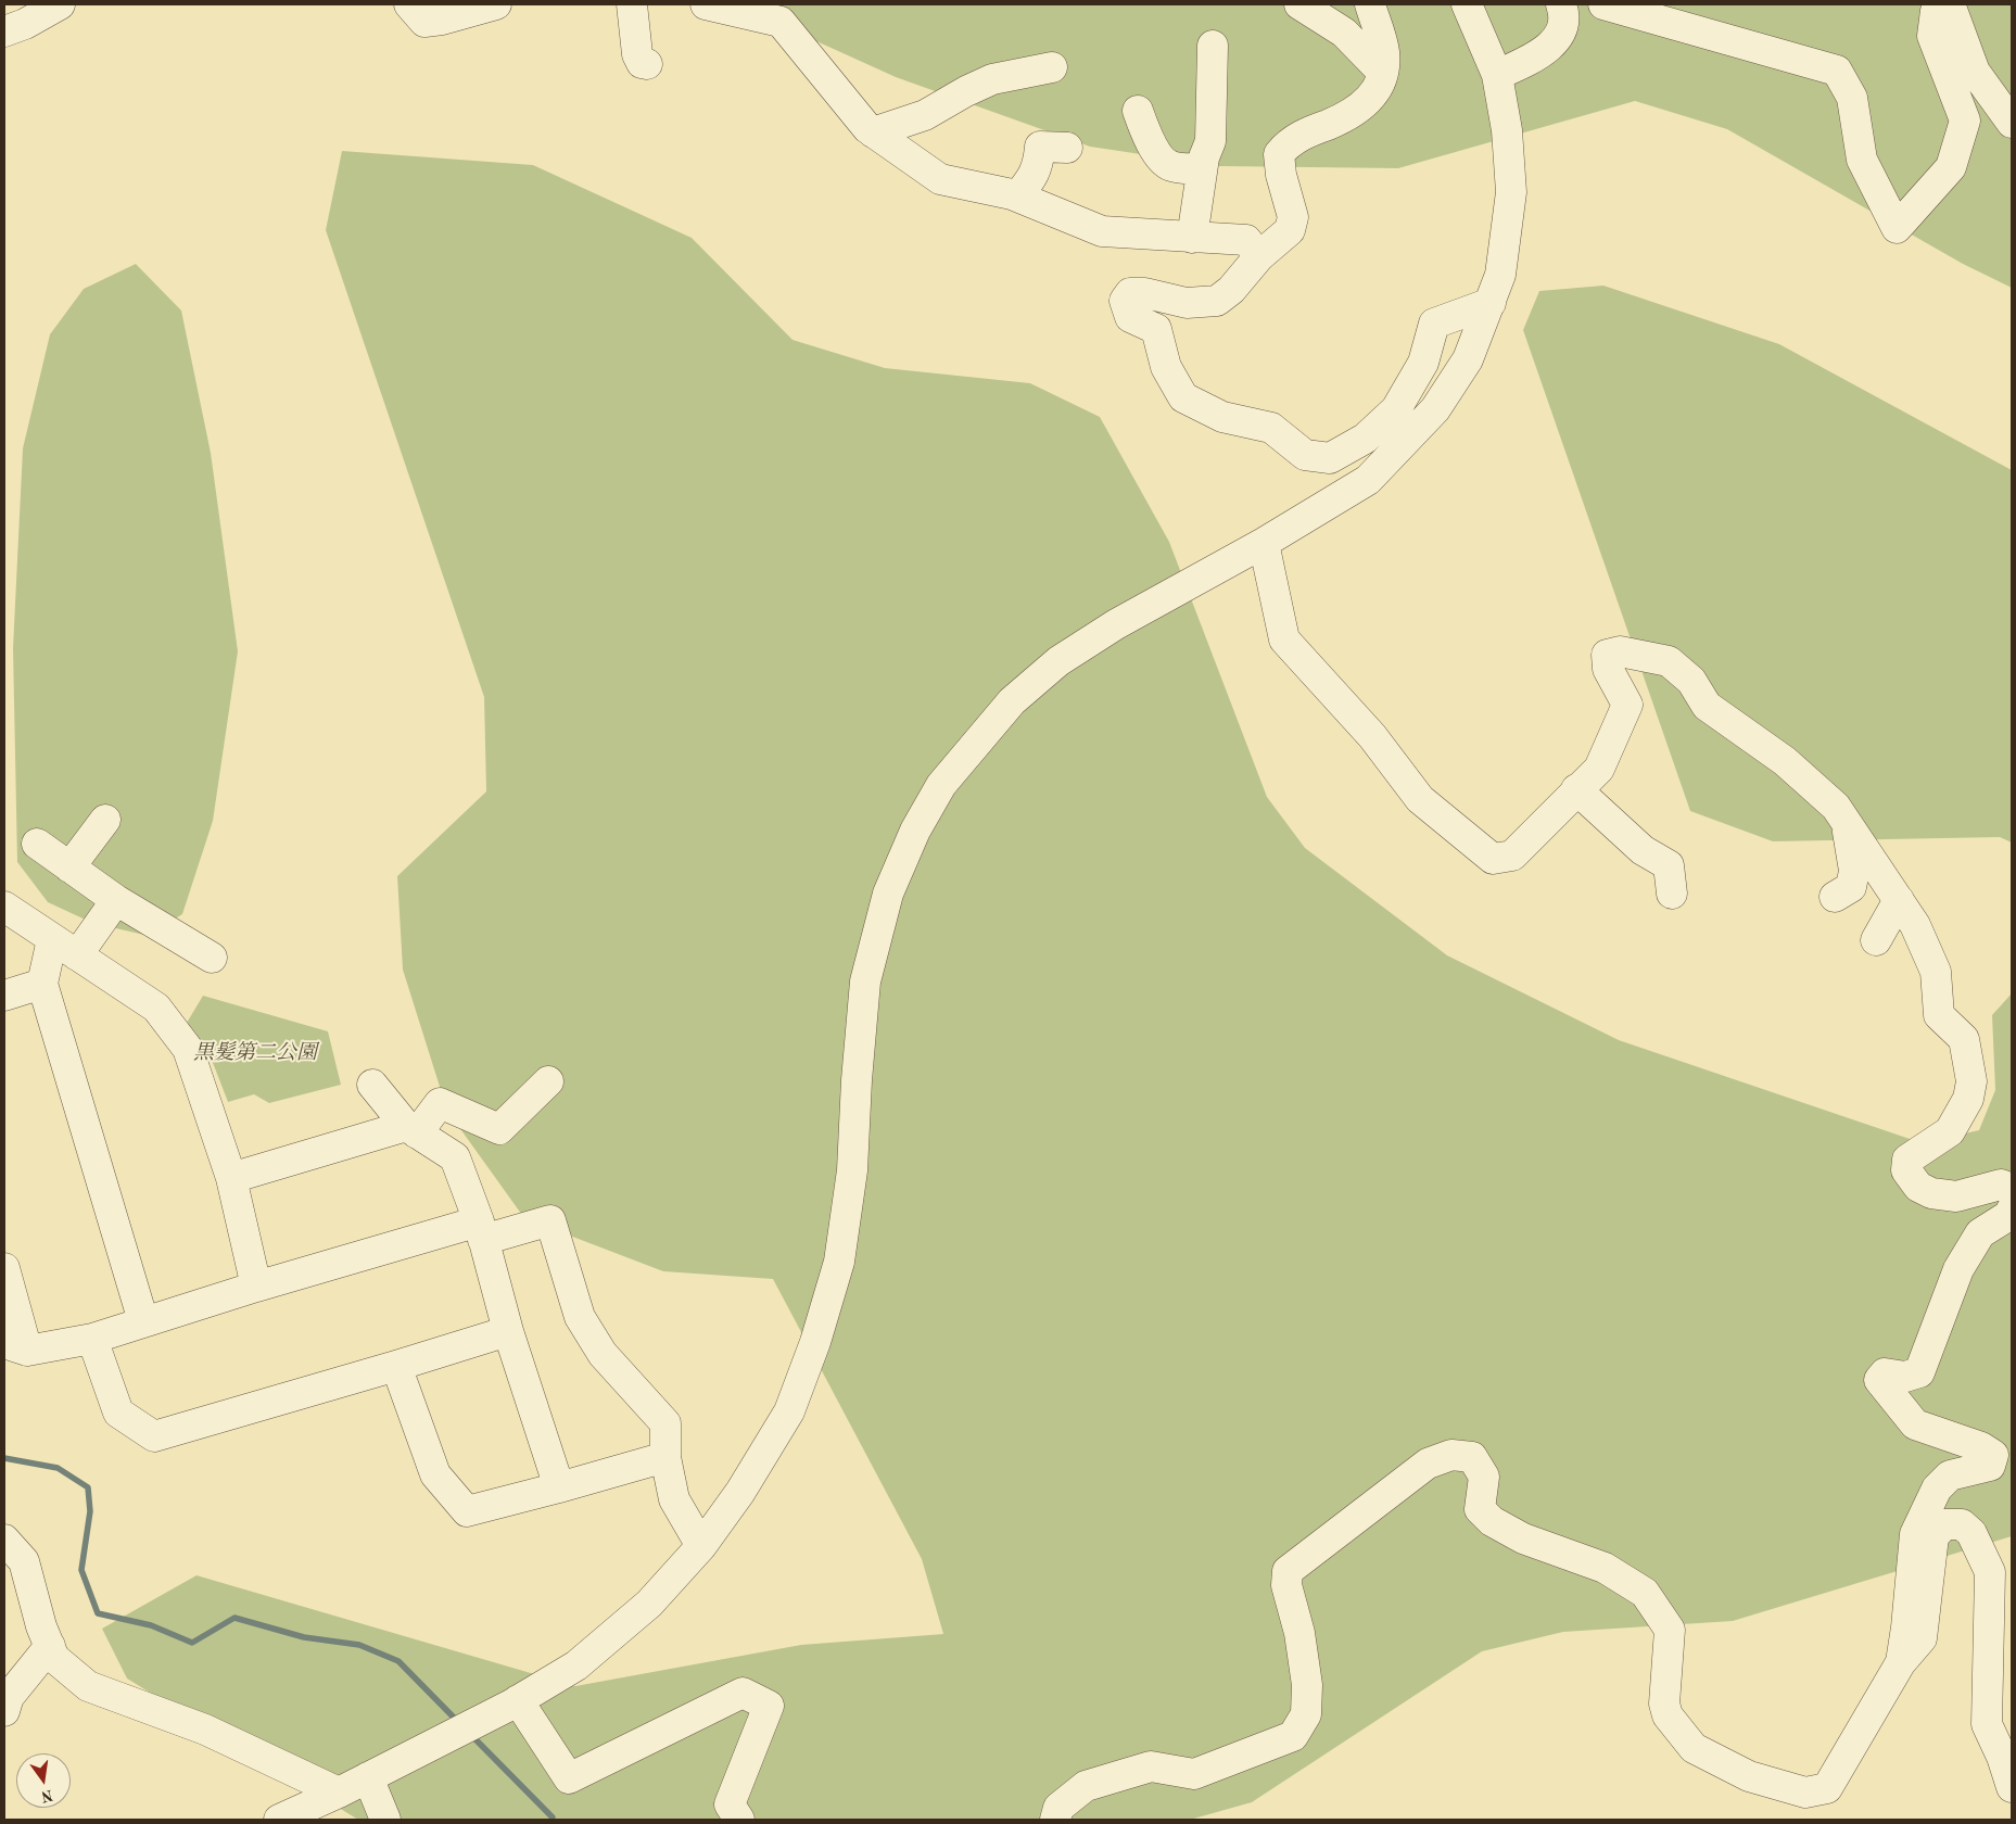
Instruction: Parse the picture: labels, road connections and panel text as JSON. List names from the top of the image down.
{
  "parks": ["黒髪第二公園"],
  "north": "bottom"
}
